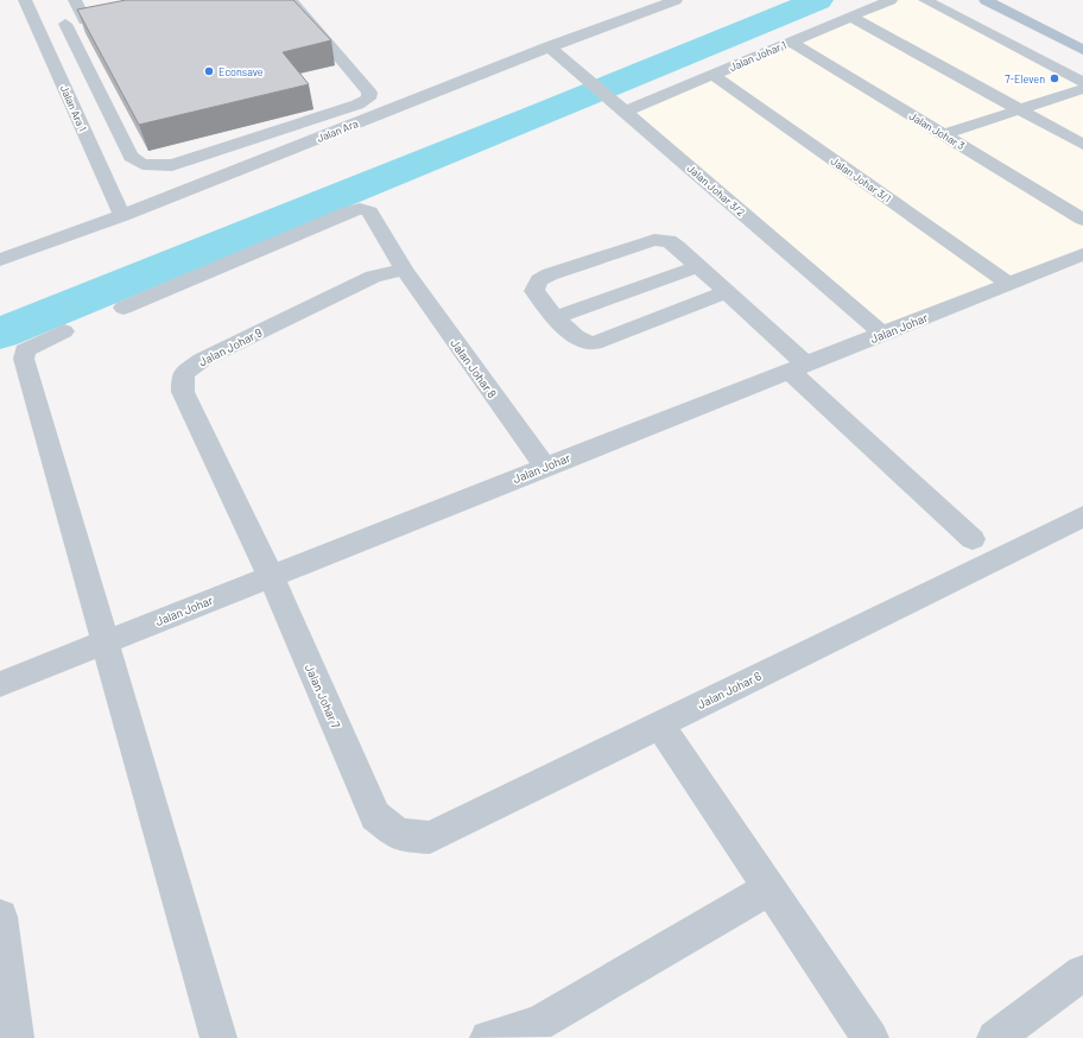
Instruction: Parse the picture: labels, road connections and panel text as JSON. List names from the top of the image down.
{
  "streets": {
    "street": [
      "Jalan Johar 1",
      "Jalan Ara 1",
      "Jalan Ara",
      "Jalan Johar 3",
      "Jalan Johar 3/1",
      "Jalan Johar 3/2",
      "Jalan Johar",
      "Jalan Johar 9",
      "Jalan Johar 8",
      "Jalan Johar 6",
      "Jalan Johar 7"
    ]
  },
  "crossings": [
    ["Jalan Johar 1", "Jalan Johar 3"],
    ["Jalan Johar 1", "Jalan Johar 3/1"],
    ["Jalan Johar 1", "Jalan Johar 3/2"],
    ["Jalan Ara 1", "Jalan Ara"],
    ["Jalan Ara", "Jalan Johar 3/2"],
    ["Jalan Johar 3/1", "Jalan Johar"],
    ["Jalan Johar 3/2", "Jalan Johar"],
    ["Jalan Johar", "Jalan Johar 9"],
    ["Jalan Johar", "Jalan Johar 8"],
    ["Jalan Johar", "Jalan Johar 7"],
    ["Jalan Johar 9", "Jalan Johar 8"],
    ["Jalan Johar 9", "Jalan Johar 7"],
    ["Jalan Johar 6", "Jalan Johar 7"]
  ],
  "places": ["Econsave", "7-Eleven"]
}
